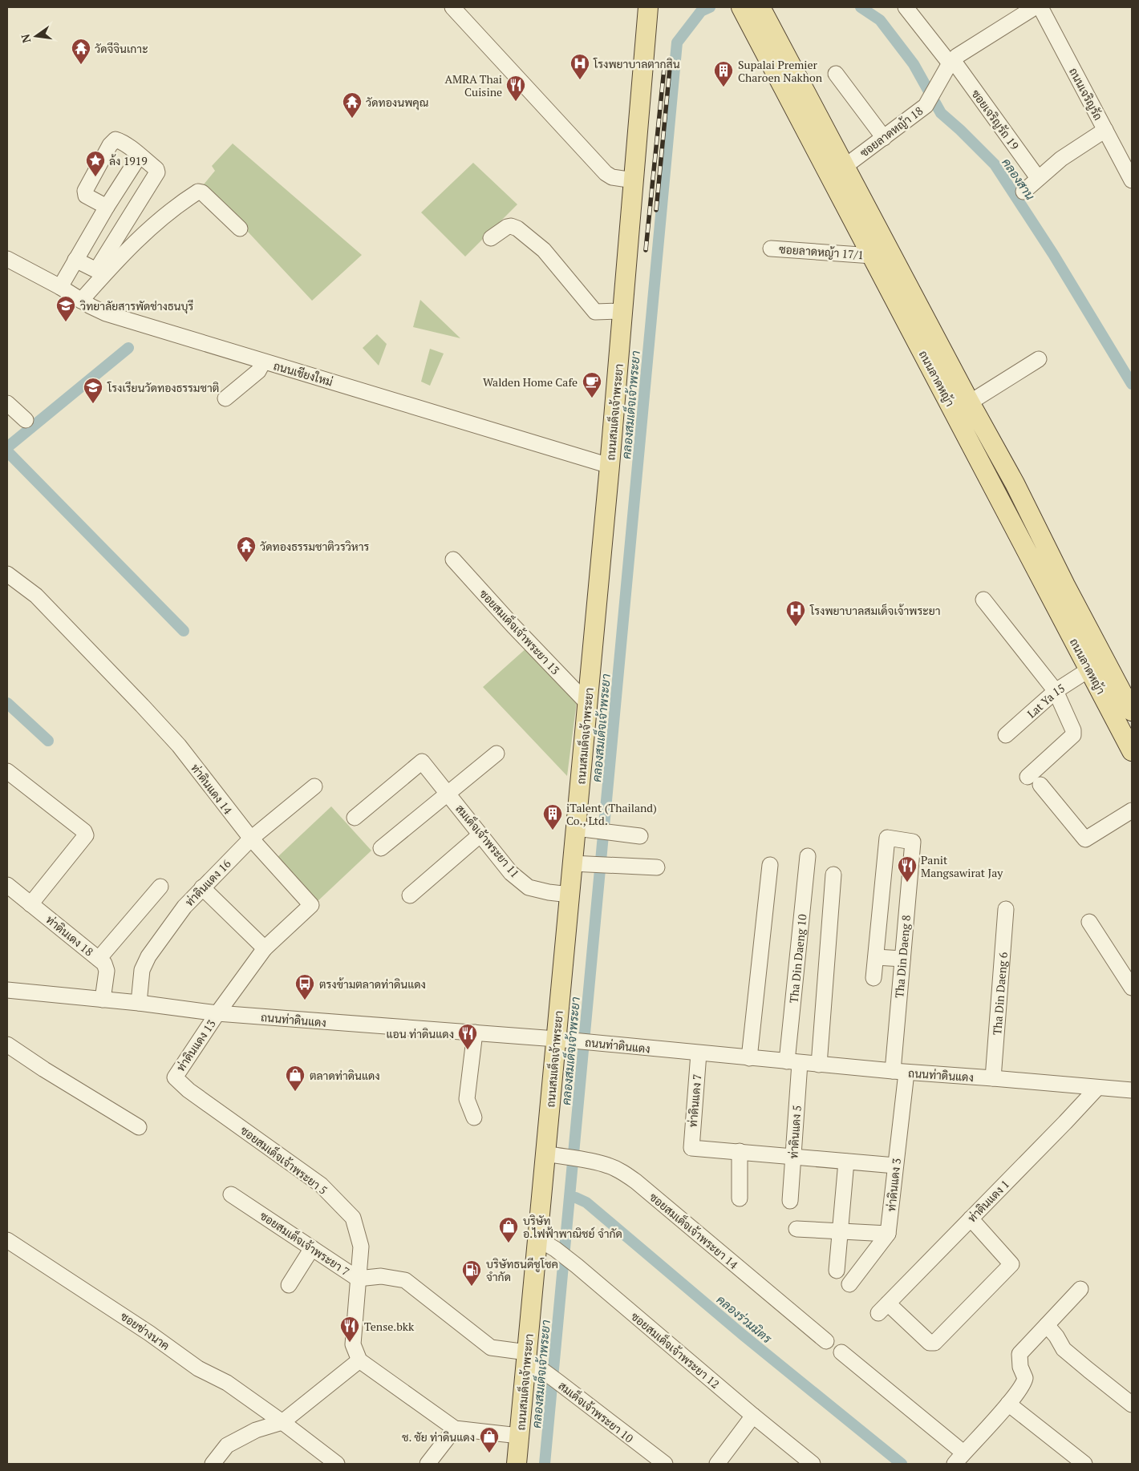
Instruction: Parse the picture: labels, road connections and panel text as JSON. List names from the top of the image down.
{
  "streets": {
    "main road": ["ถนนลาดหญ้า", "ถนนสมเด็จเจ้าพระยา"],
    "street": [
      "ถนนเจริญรัถ",
      "ซอยเจริญรัถ 19",
      "ซอยลาดหญ้า 18",
      "ซอยลาดหญ้า 17/1",
      "ถนนเชียงใหม่",
      "ซอยสมเด็จเจ้าพระยา 13",
      "Lat Ya 15",
      "ท่าดินแดง 14",
      "สมเด็จเจ้าพระยา 11",
      "ท่าดินแดง 16",
      "ท่าดินเดง 18",
      "Tha Din Daeng 8",
      "Tha Din Daeng 10",
      "Tha Din Daeng 6",
      "ถนนท่าดินแดง",
      "ท่าดินแดง 13",
      "ท่าดินแดง 7",
      "ท่าดินแดง 5",
      "ซอยสมเด็จเจ้าพระยา 5",
      "ท่าดินแดง 3",
      "ท่าดินแดง 1",
      "ซอยสมเด็จเจ้าพระยา 14",
      "ซอยสมเด็จเจ้าพระยา 7",
      "ซอยช่างนาค",
      "ซอยสมเด็จเจ้าพระยา 12",
      "สมเด็จเจ้าพระยา 10"
    ]
  },
  "crossings": [
    ["ซอยเจริญรัถ 19", "ซอยลาดหญ้า 18"],
    ["ซอยลาดหญ้า 18", "ถนนลาดหญ้า"],
    ["ซอยลาดหญ้า 17/1", "ถนนลาดหญ้า"],
    ["ถนนเชียงใหม่", "ถนนสมเด็จเจ้าพระยา"],
    ["ถนนลาดหญ้า", "Lat Ya 15"],
    ["ถนนสมเด็จเจ้าพระยา", "ซอยสมเด็จเจ้าพระยา 13"],
    ["ถนนสมเด็จเจ้าพระยา", "สมเด็จเจ้าพระยา 11"],
    ["ถนนสมเด็จเจ้าพระยา", "ถนนท่าดินแดง"],
    ["ถนนสมเด็จเจ้าพระยา", "ซอยสมเด็จเจ้าพระยา 14"],
    ["ถนนสมเด็จเจ้าพระยา", "ซอยสมเด็จเจ้าพระยา 7"],
    ["ถนนสมเด็จเจ้าพระยา", "ซอยสมเด็จเจ้าพระยา 12"],
    ["ถนนสมเด็จเจ้าพระยา", "สมเด็จเจ้าพระยา 10"],
    ["ท่าดินแดง 14", "ท่าดินแดง 16"],
    ["ท่าดินแดง 14", "ถนนท่าดินแดง"],
    ["ท่าดินแดง 14", "ท่าดินแดง 13"],
    ["ท่าดินแดง 16", "ถนนท่าดินแดง"],
    ["ท่าดินเดง 18", "ถนนท่าดินแดง"],
    ["Tha Din Daeng 8", "ถนนท่าดินแดง"],
    ["Tha Din Daeng 8", "ท่าดินแดง 3"],
    ["Tha Din Daeng 10", "ถนนท่าดินแดง"],
    ["Tha Din Daeng 10", "ท่าดินแดง 5"],
    ["Tha Din Daeng 6", "ถนนท่าดินแดง"],
    ["ถนนท่าดินแดง", "ท่าดินแดง 13"],
    ["ถนนท่าดินแดง", "ท่าดินแดง 7"],
    ["ถนนท่าดินแดง", "ท่าดินแดง 5"],
    ["ถนนท่าดินแดง", "ท่าดินแดง 3"],
    ["ถนนท่าดินแดง", "ท่าดินแดง 1"],
    ["ท่าดินแดง 13", "ซอยสมเด็จเจ้าพระยา 5"],
    ["ซอยสมเด็จเจ้าพระยา 5", "ซอยสมเด็จเจ้าพระยา 7"],
    ["ซอยสมเด็จเจ้าพระยา 7", "สมเด็จเจ้าพระยา 10"]
  ],
  "water": ["คลองสาน", "คลองสมเด็จเจ้าพระยา", "คลองร่วมมิตร"],
  "places": {
    "temple": ["วัดจีจินเกาะ", "วัดทองนพคุณ", "วัดทองธรรมชาติวรวิหาร"],
    "hospital": ["โรงพยาบาลตากสิน", "โรงพยาบาลสมเด็จเจ้าพระยา"],
    "building": ["Supalai Premier Charoen Nakhon", "iTalent (Thailand) Co., Ltd."],
    "restaurant": [
      "AMRA Thai Cuisine",
      "Panit Mangsawirat Jay",
      "แอน ท่าดินแดง",
      "Tense.bkk"
    ],
    "place": ["ล้ง 1919"],
    "school or university": ["วิทยาลัยสารพัดช่างธนบุรี", "โรงเรียนวัดทองธรรมชาติ"],
    "cafe": ["Walden Home Cafe"],
    "bus stop": ["ตรงข้ามตลาดท่าดินแดง"],
    "shop": ["ตลาดท่าดินแดง", "บริษัท อ.ไฟฟ้าพาณิชย์ จำกัด", "ช. ชัย ท่าดินแดง"],
    "fuel station": ["บริษัทธนดีชูโชค จำกัด"]
  },
  "north": "left"
}
